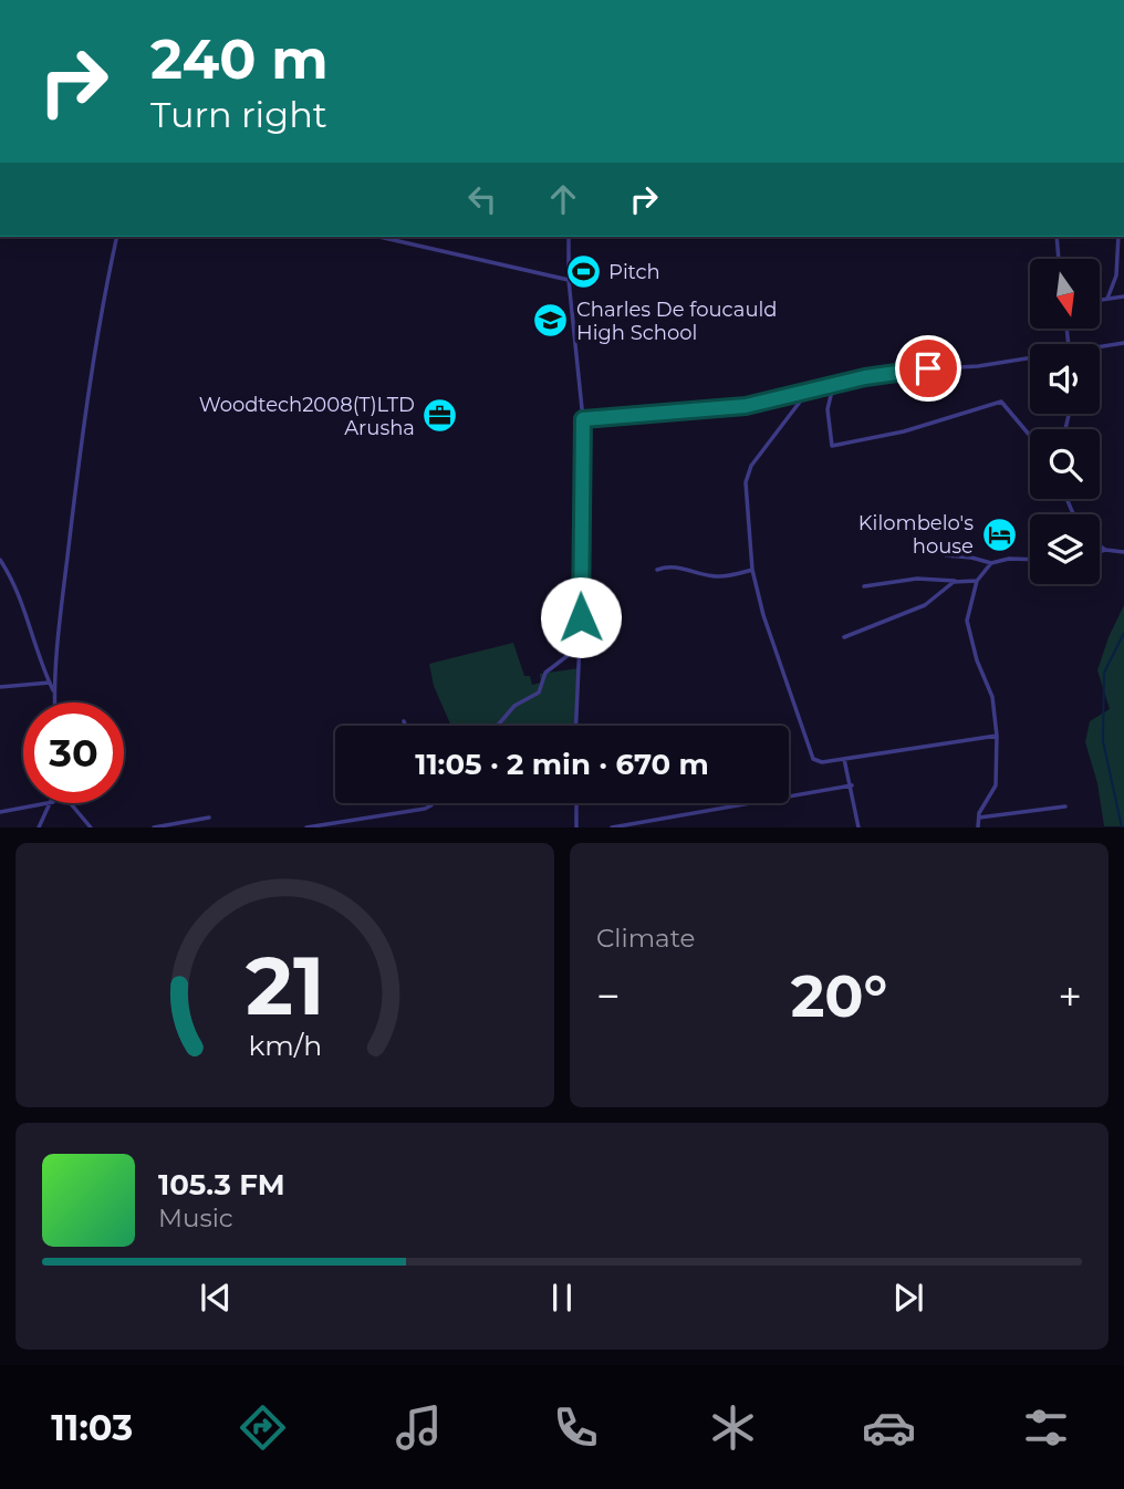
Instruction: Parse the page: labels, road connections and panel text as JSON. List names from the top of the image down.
{
  "places": {
    "sports": ["Pitch"],
    "school or university": ["Charles De foucauld High School"],
    "office": ["Woodtech2008(T)LTD Arusha"],
    "hotel": ["Kilombelo's house"]
  },
  "north": "bottom",
  "page": {
    "turn": ["240 m", "Turn right"],
    "limit": "30",
    "trip": "11:05 · 2 min · 670 m",
    "tile": "Climate",
    "heat": ["−", "20°", "+"],
    "song": ["105.3 FM", "Music"],
    "tabs": "11:03",
    "gauge": ["21", "km/h"]
  }
}
